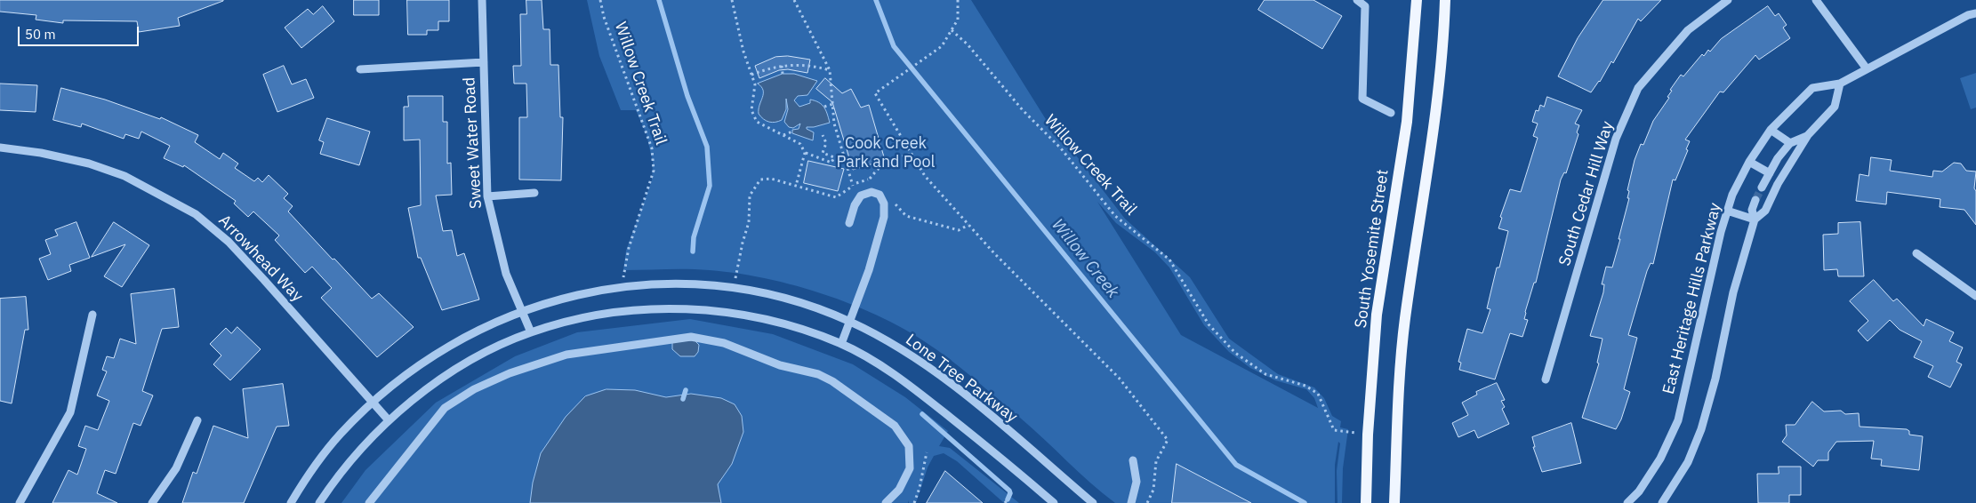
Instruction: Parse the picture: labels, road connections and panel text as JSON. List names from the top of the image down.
{
  "streets": {
    "main road": ["South Yosemite Street"],
    "street": [
      "Sweet Water Road",
      "South Cedar Hill Way",
      "Arrowhead Way",
      "East Heritage Hills Parkway",
      "Lone Tree Parkway"
    ],
    "path": ["Willow Creek Trail"]
  },
  "crossings": [
    ["Willow Creek Trail", "South Yosemite Street"],
    ["Sweet Water Road", "Lone Tree Parkway"],
    ["Arrowhead Way", "Lone Tree Parkway"]
  ],
  "water": ["Willow Creek"],
  "parks": ["Cook Creek Park and Pool"],
  "scale_bar": "50 m"
}
